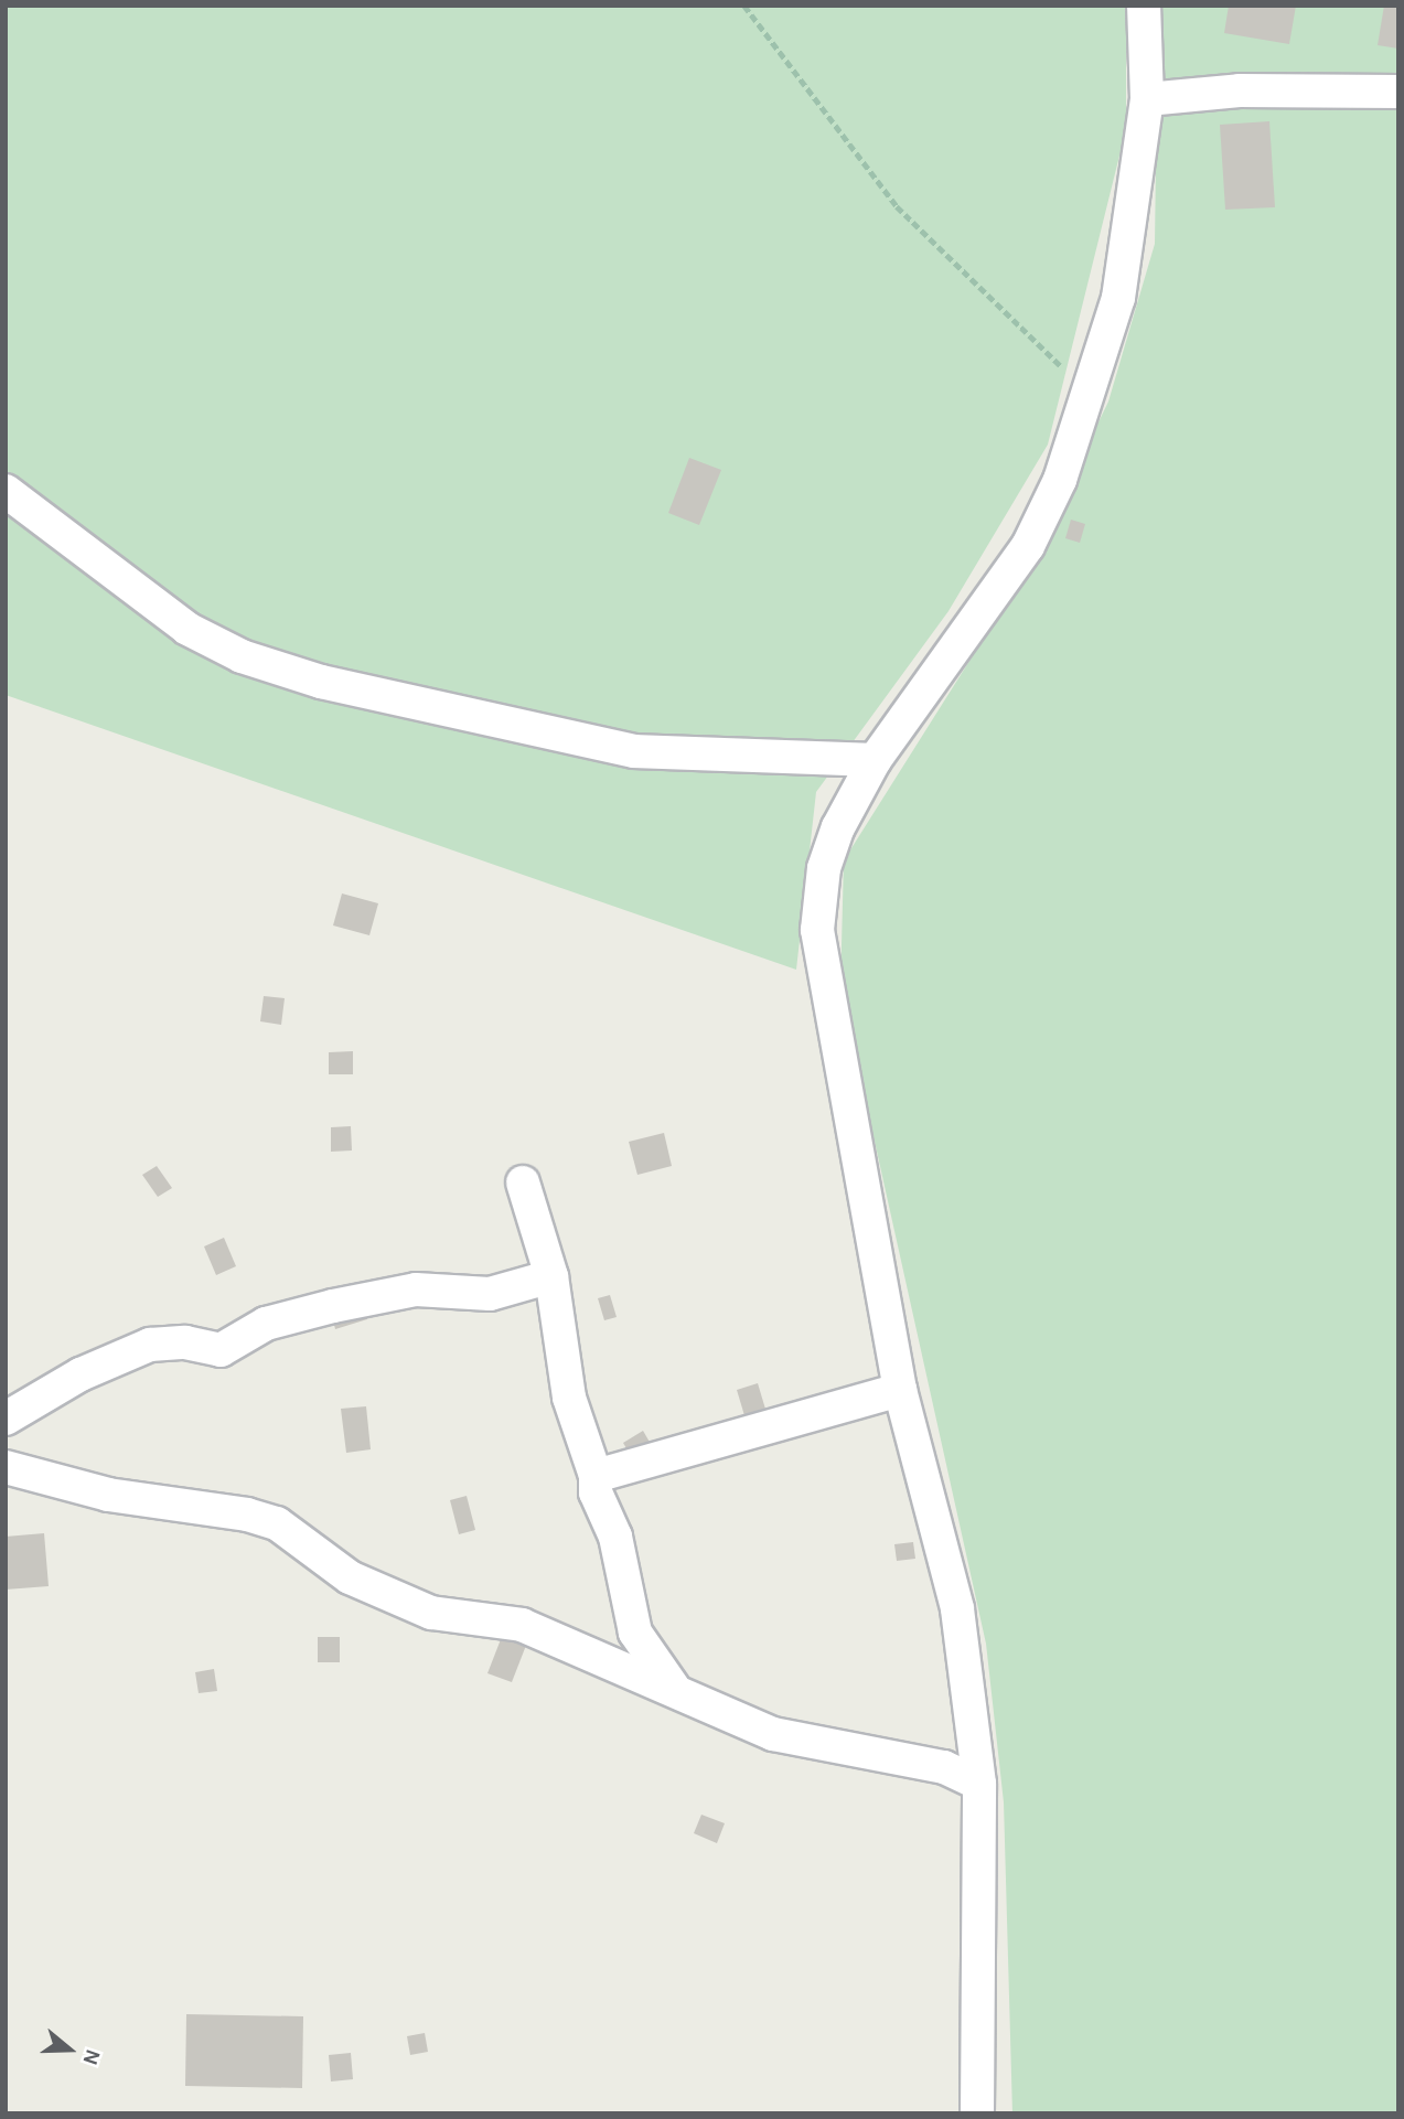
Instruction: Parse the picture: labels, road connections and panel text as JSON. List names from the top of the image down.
{
  "north": "right"
}
